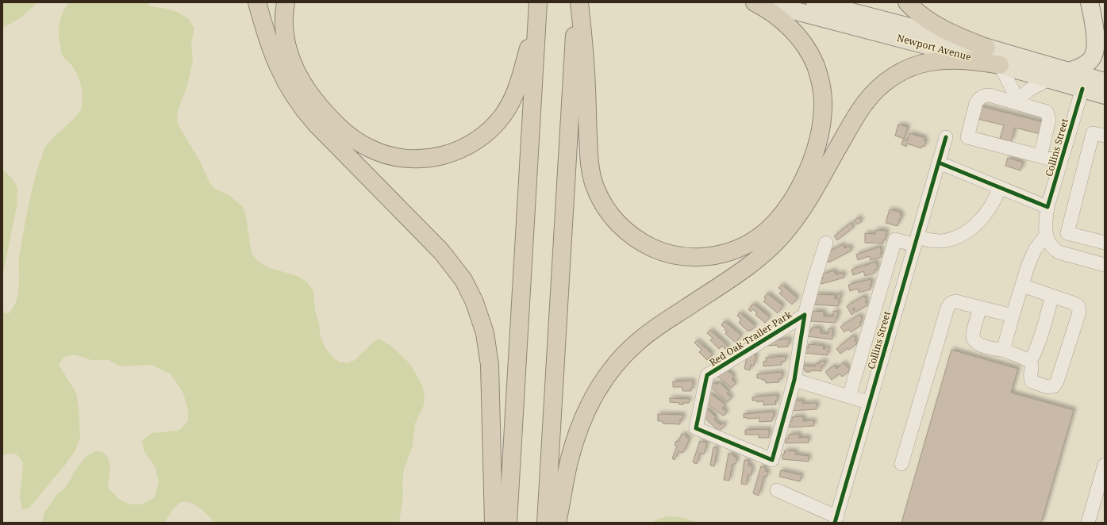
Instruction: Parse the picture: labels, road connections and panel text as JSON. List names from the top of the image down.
{
  "streets": {
    "main road": ["Newport Avenue"],
    "street": ["Collins Street", "Red Oak Trailer Park"]
  },
  "crossings": [
    ["Newport Avenue", "Collins Street"]
  ]
}
